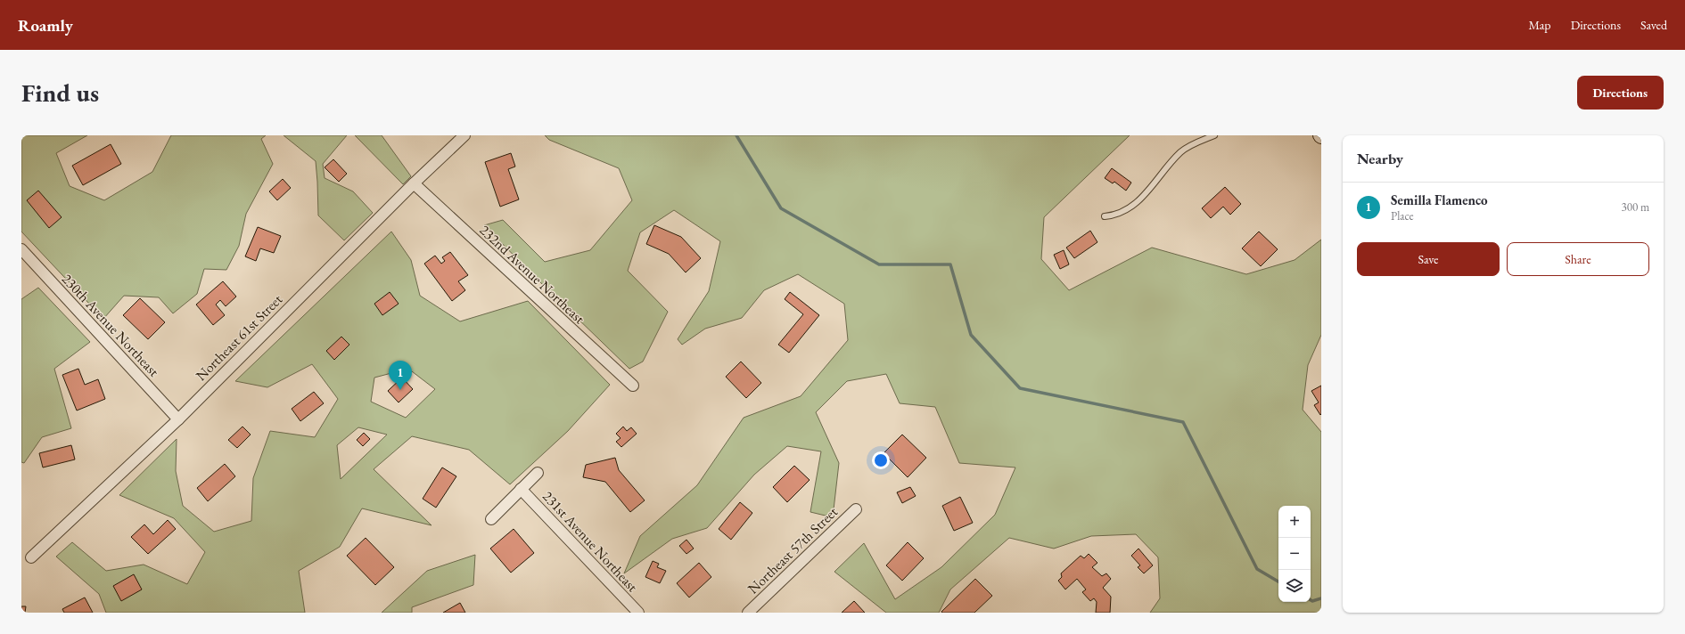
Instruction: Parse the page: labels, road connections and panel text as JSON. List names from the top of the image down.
{
  "streets": {
    "street": [
      "232nd Avenue Northeast",
      "230th Avenue Northeast",
      "Northeast 61st Street",
      "231st Avenue Northeast",
      "Northeast 57th Street"
    ]
  },
  "crossings": [
    ["232nd Avenue Northeast", "Northeast 61st Street"],
    ["230th Avenue Northeast", "Northeast 61st Street"]
  ],
  "page": {
    "header": "Roamly",
    "nav": ["Map", "Directions", "Saved"],
    "buttons": [
      "Directions",
      ["Save", "Share"]
    ],
    "title": "Find us",
    "heading": "Nearby",
    "list": [
      {
        "mark": "1",
        "name": "Semilla Flamenco",
        "note": "Place",
        "value": "300 m"
      }
    ],
    "pins": "1",
    "map_buttons": ["+", "−"]
  }
}
